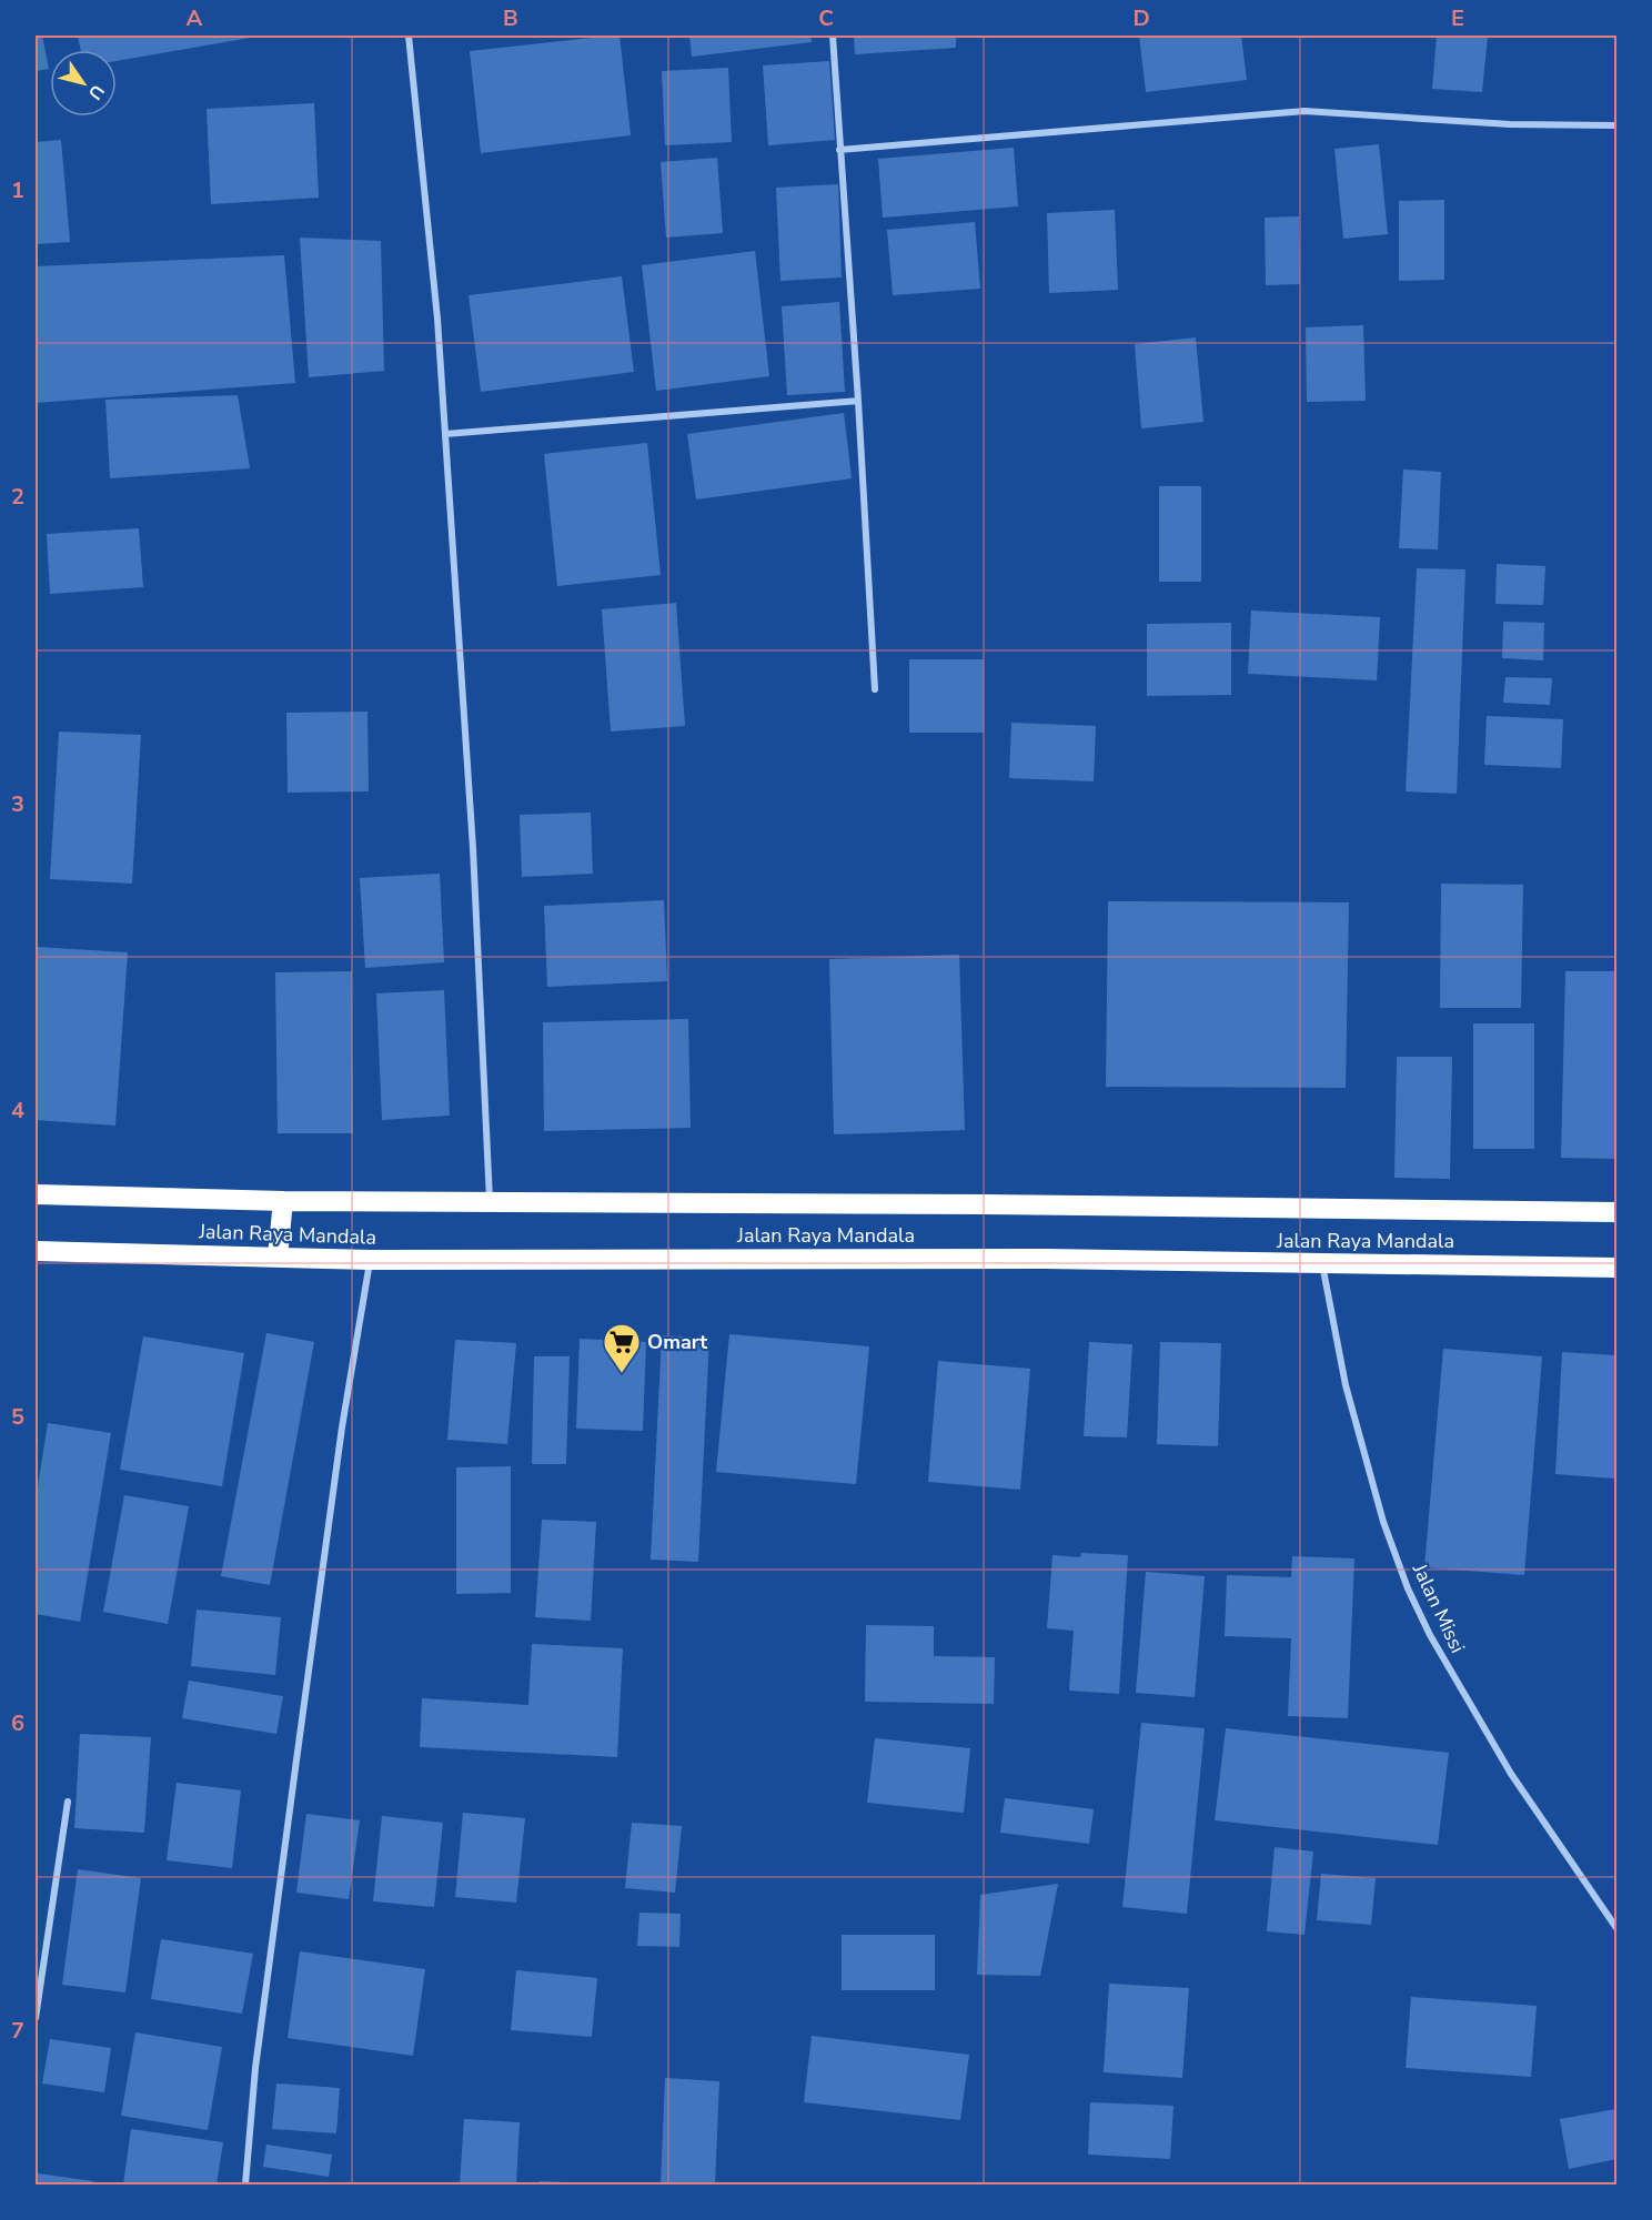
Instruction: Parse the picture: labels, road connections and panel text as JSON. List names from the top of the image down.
{
  "streets": {
    "highway": ["Jalan Raya Mandala"],
    "street": ["Jalan Missi"]
  },
  "crossings": [
    ["Jalan Raya Mandala", "Jalan Missi"]
  ],
  "places": {
    "supermarket": ["Omart"]
  },
  "north": "bottom right",
  "grid": {
    "columns": [
      "A",
      "B",
      "C",
      "D",
      "E"
    ],
    "rows": [
      "1",
      "2",
      "3",
      "4",
      "5",
      "6",
      "7"
    ]
  }
}
